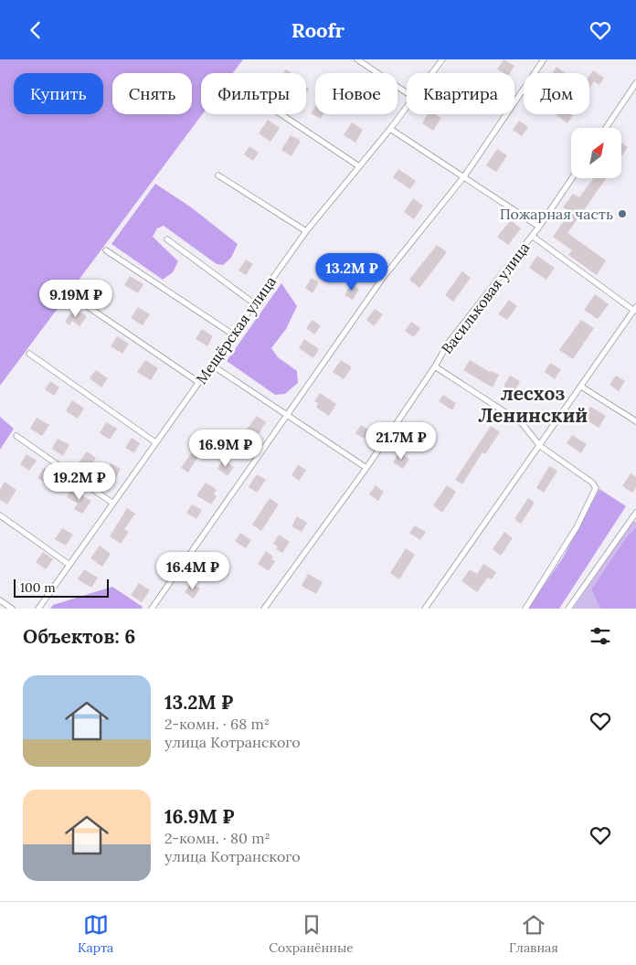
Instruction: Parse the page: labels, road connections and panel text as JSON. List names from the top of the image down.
{
  "streets": {
    "street": ["Васильковая улица", "Мещёрская улица"]
  },
  "districts": ["лесхоз Ленинский"],
  "places": ["Пожарная часть"],
  "scale_bar": "100 m",
  "north": "top right",
  "page": {
    "header": "Roofr",
    "chip": [
      "Купить",
      "Снять",
      "Фильтры",
      "Новое",
      "Квартира",
      "Дом"
    ],
    "price": [
      "13.2M ₽",
      "9.19M ₽",
      "21.7M ₽",
      "16.9M ₽",
      "19.2M ₽",
      "16.4M ₽"
    ],
    "scale": "100 m",
    "heading": "Объектов: 6",
    "list": [
      {
        "name": "13.2M ₽",
        "note": "2-комн. · 68 m² · улица Котранского"
      },
      {
        "name": "16.9M ₽",
        "note": "2-комн. · 80 m² · улица Котранского"
      }
    ],
    "tabs": ["Карта", "Сохранённые", "Главная"]
  }
}
